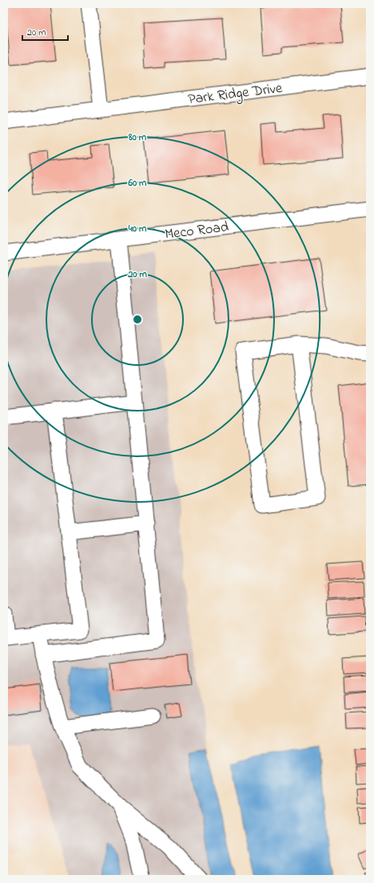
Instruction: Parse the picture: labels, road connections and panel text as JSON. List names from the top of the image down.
{
  "streets": {
    "street": ["Park Ridge Drive", "Meco Road"]
  },
  "scale_bar": "20 m",
  "rings": [
    "80 m",
    "60 m",
    "40 m",
    "20 m"
  ]
}
